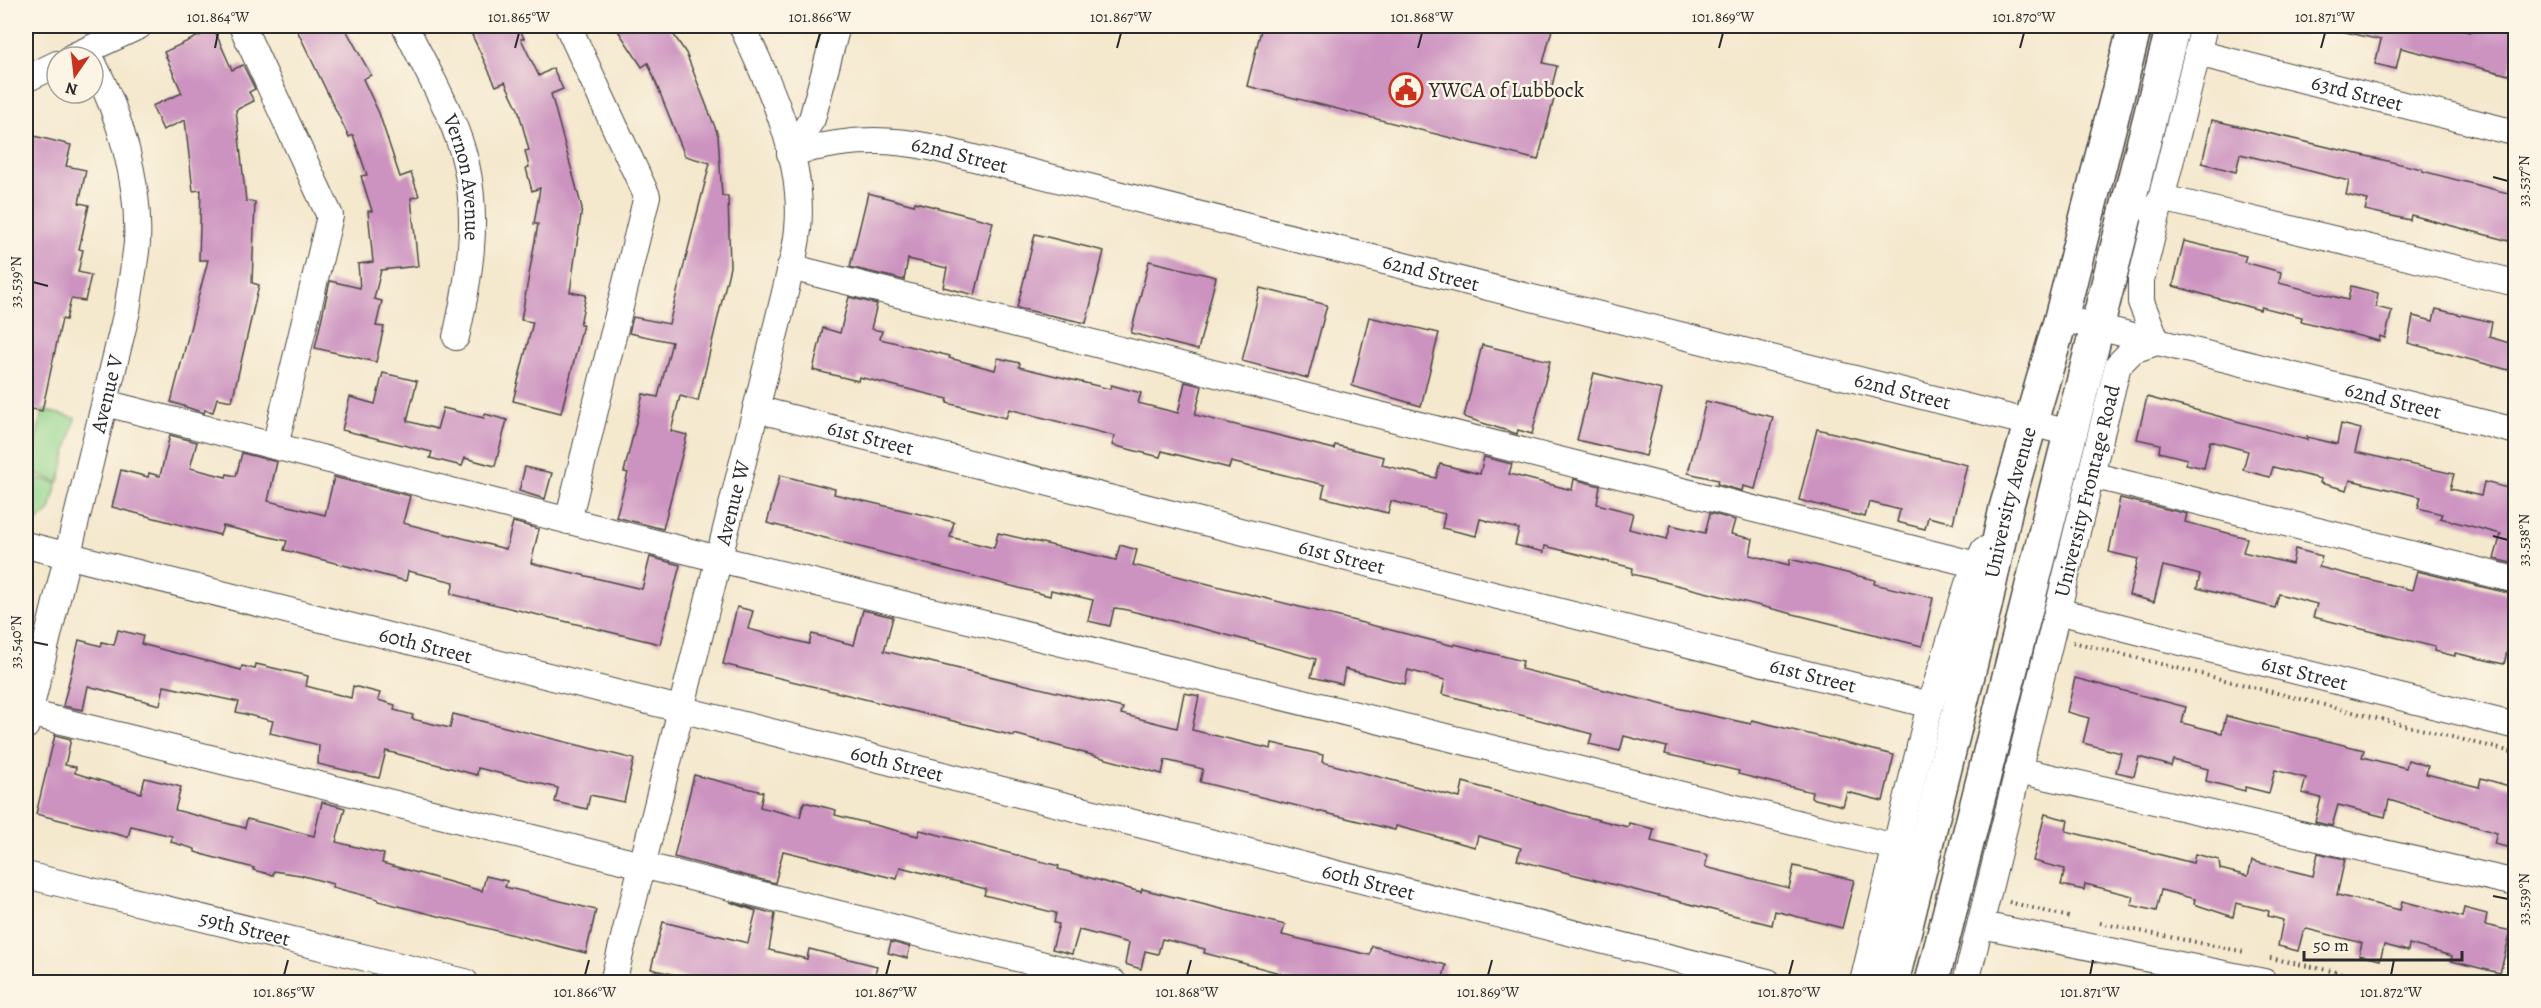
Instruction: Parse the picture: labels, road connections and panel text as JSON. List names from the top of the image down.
{
  "streets": {
    "main road": ["University Avenue"],
    "street": [
      "63rd Street",
      "62nd Street",
      "Vernon Avenue",
      "Avenue V",
      "61st Street",
      "University Frontage Road",
      "Avenue W",
      "60th Street",
      "59th Street"
    ]
  },
  "crossings": [
    ["62nd Street", "University Frontage Road"],
    ["62nd Street", "Avenue W"],
    ["62nd Street", "University Avenue"],
    ["Avenue V", "60th Street"],
    ["61st Street", "University Frontage Road"],
    ["61st Street", "Avenue W"],
    ["Avenue W", "60th Street"]
  ],
  "places": {
    "public building": ["YWCA of Lubbock"]
  },
  "scale_bar": "50 m",
  "north": "bottom",
  "coordinates": [
    "101.864°W",
    "101.865°W",
    "101.866°W",
    "101.867°W",
    "101.868°W",
    "101.869°W",
    "101.870°W",
    "101.871°W",
    "33.537°N",
    "33.539°N",
    "33.538°N",
    "33.540°N",
    "101.872°W"
  ]
}
